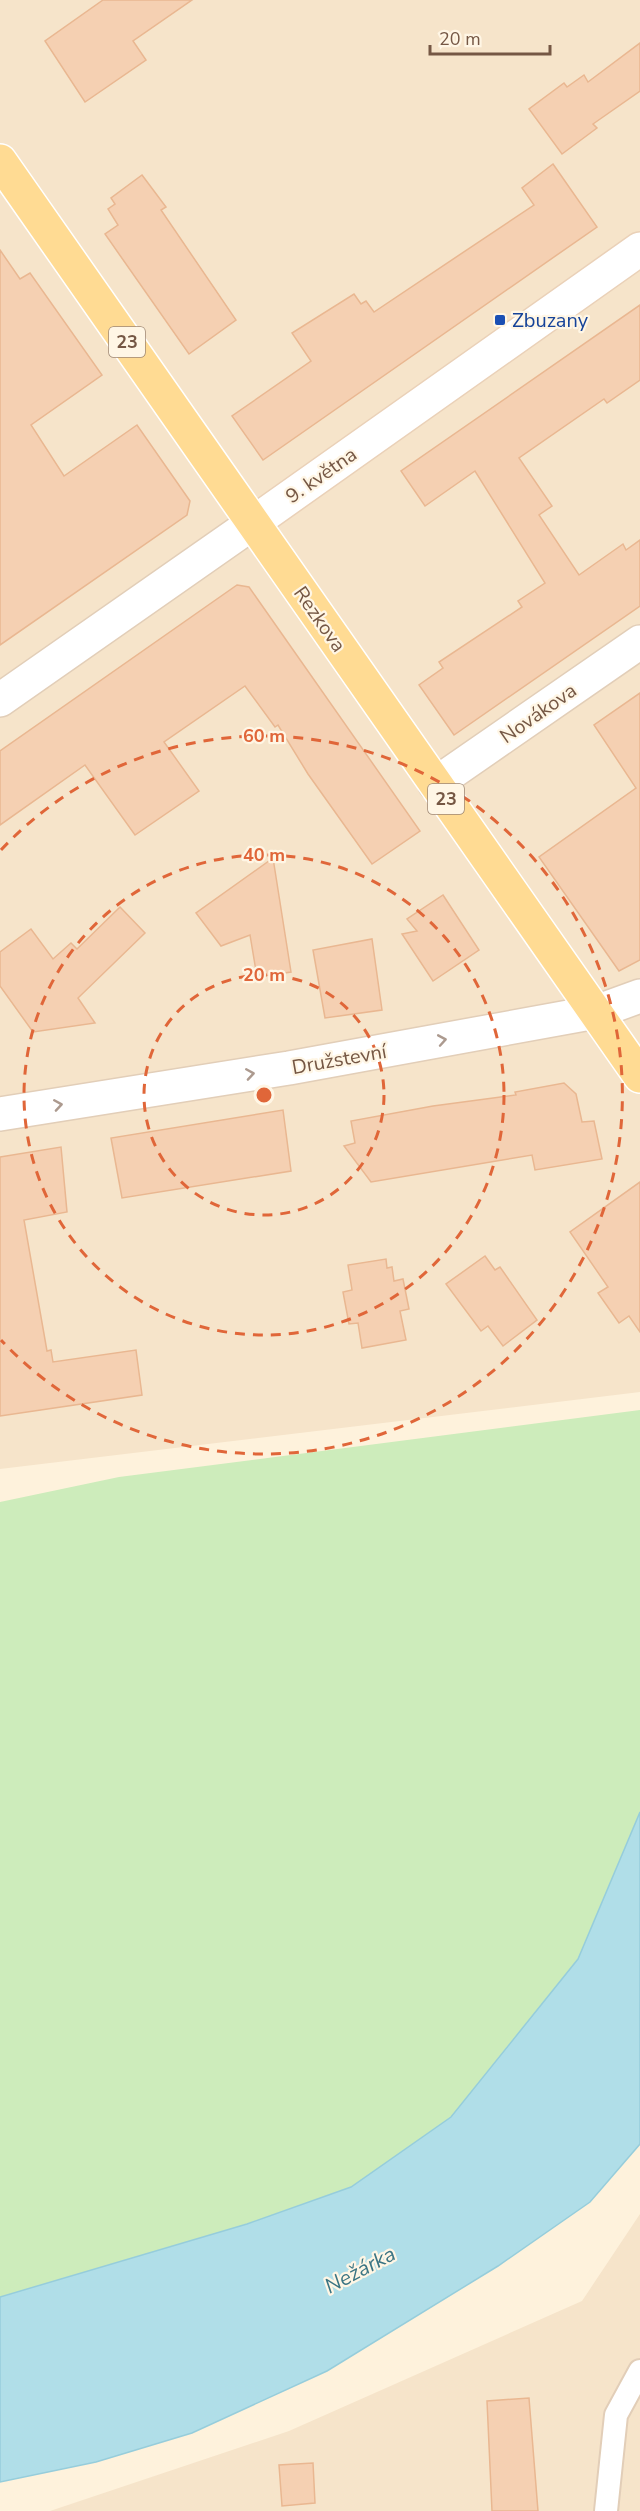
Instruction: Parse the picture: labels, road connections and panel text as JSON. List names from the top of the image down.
{
  "streets": {
    "main road": ["23", "Rezkova"],
    "street": ["9. května", "Novákova", "Družstevní"]
  },
  "crossings": [
    ["9. května", "Rezkova"],
    ["Rezkova", "Novákova"],
    ["Rezkova", "Družstevní"]
  ],
  "one_way": ["Družstevní"],
  "water": ["Nežárka"],
  "places": {
    "transit": ["Zbuzany"]
  },
  "scale_bar": "20 m",
  "rings": ["60 m", "40 m", "20 m"]
}
